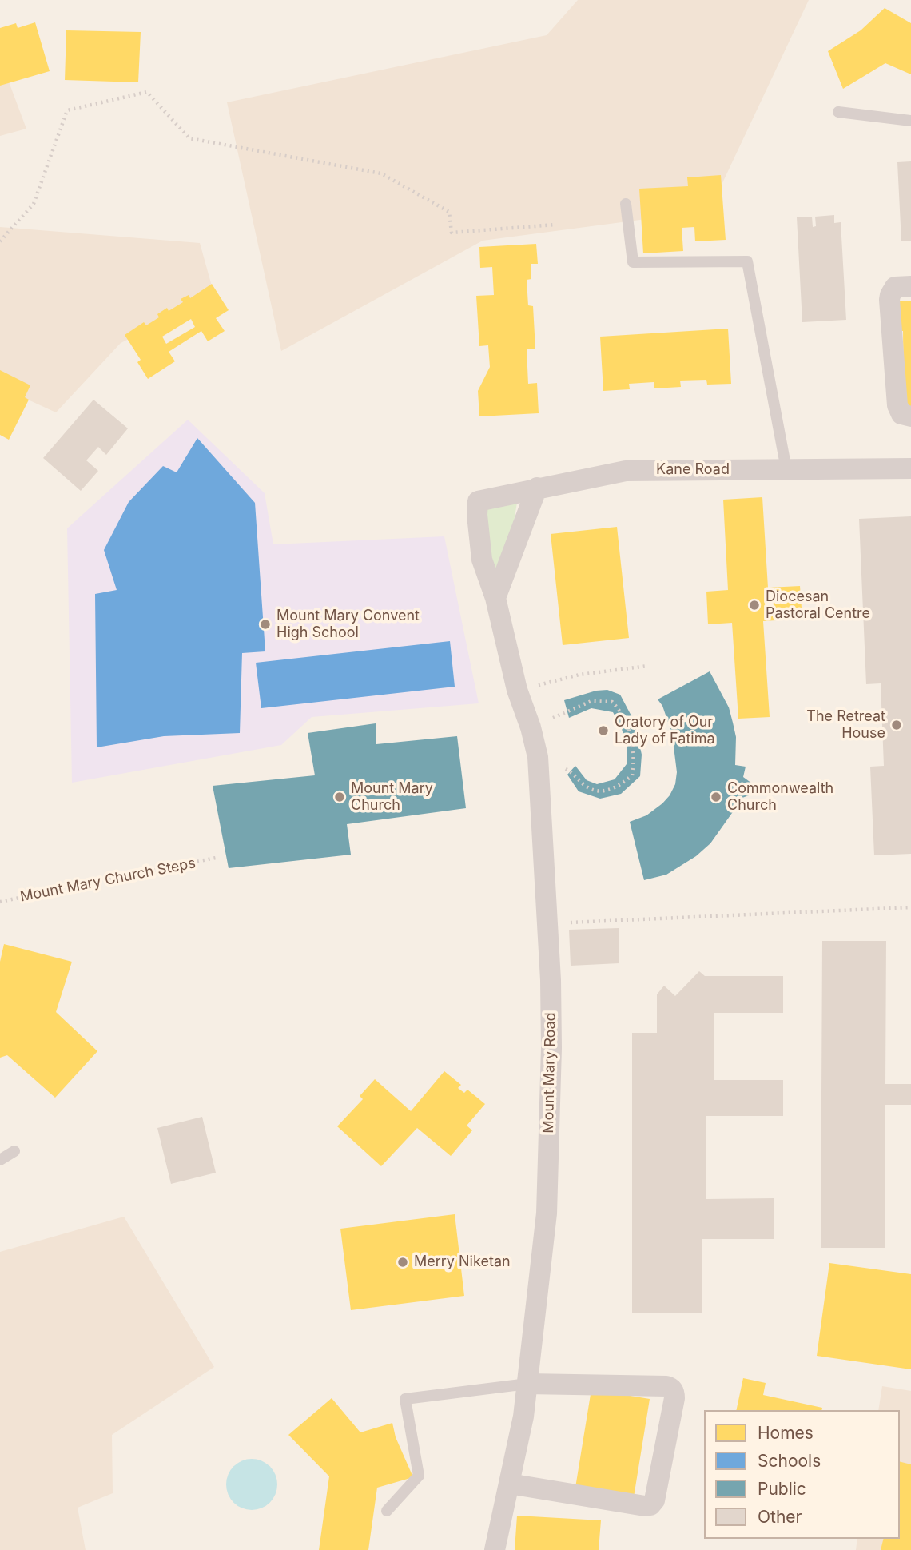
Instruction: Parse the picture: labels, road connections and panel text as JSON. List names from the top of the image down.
{
  "streets": {
    "street": ["Kane Road", "Mount Mary Road"],
    "path": ["Mount Mary Church Steps"]
  },
  "crossings": [
    ["Kane Road", "Mount Mary Road"]
  ],
  "places": [
    "Diocesan Pastoral Centre",
    "Mount Mary Convent High School",
    "The Retreat House",
    "Oratory of Our Lady of Fatima",
    "Mount Mary Church",
    "Commonwealth Church",
    "Merry Niketan"
  ],
  "legend": [
    "Homes",
    "Schools",
    "Public",
    "Other"
  ]
}
